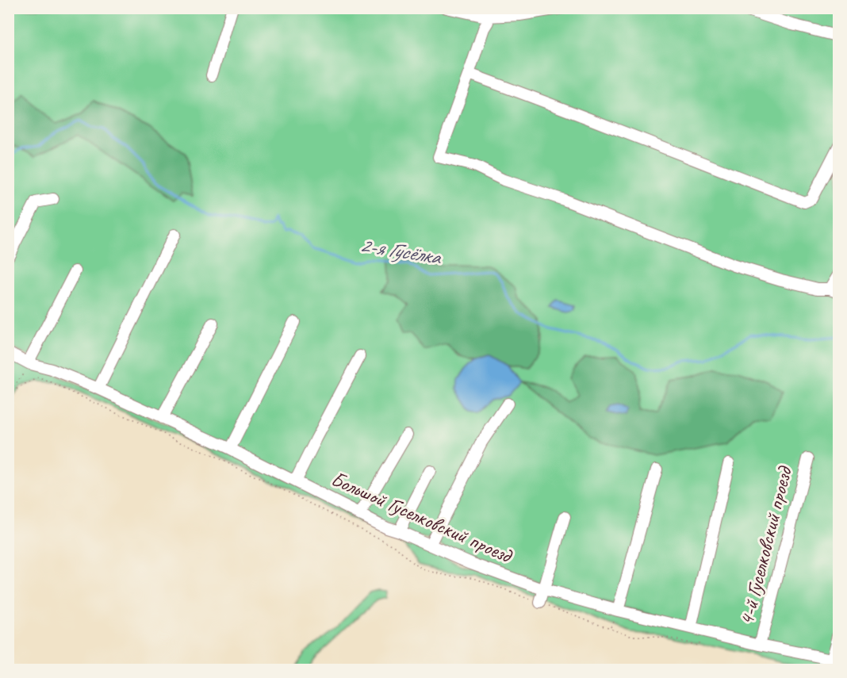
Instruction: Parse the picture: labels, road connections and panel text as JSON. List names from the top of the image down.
{
  "streets": {
    "street": ["Большой Гуселковский проезд", "4-й Гуселковский проезд"]
  },
  "crossings": [
    ["Большой Гуселковский проезд", "4-й Гуселковский проезд"]
  ],
  "water": ["2-я Гусёлка"]
}
